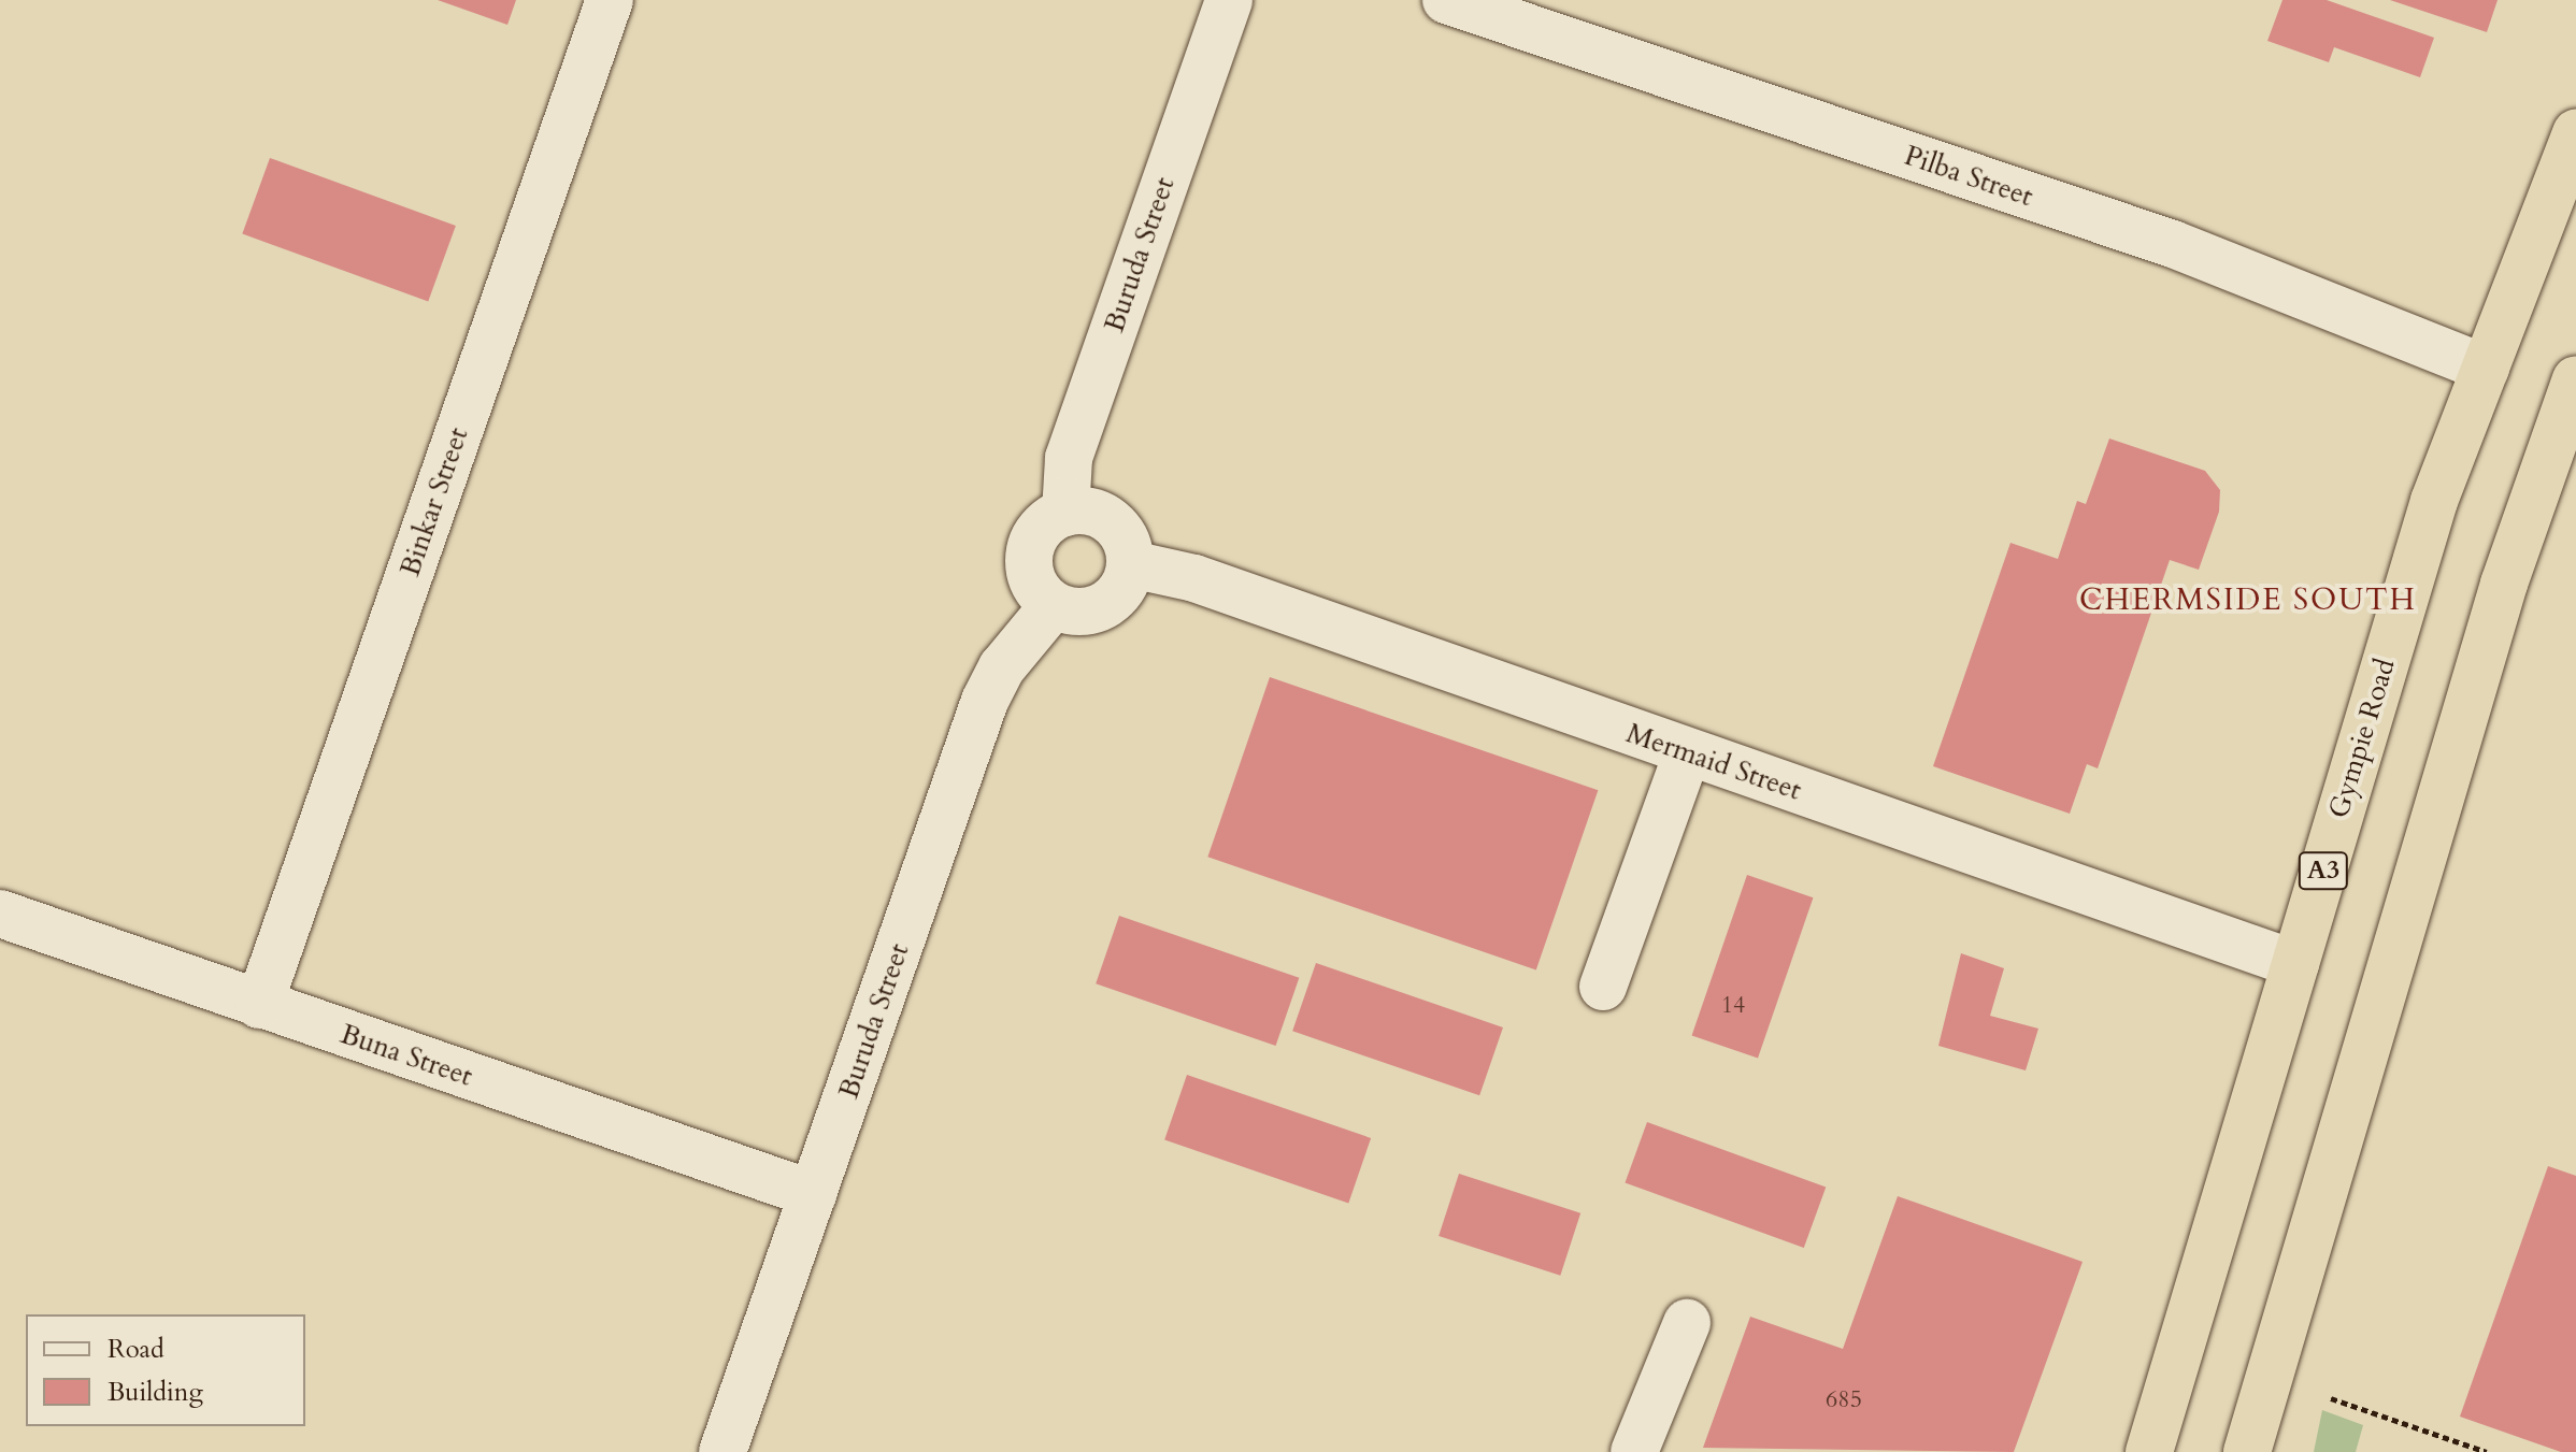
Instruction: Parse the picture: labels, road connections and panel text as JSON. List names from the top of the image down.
{
  "streets": {
    "highway": ["Gympie Road", "A3"],
    "street": [
      "Pilba Street",
      "Buruda Street",
      "Binkar Street",
      "Mermaid Street",
      "Buna Street"
    ]
  },
  "crossings": [
    ["Pilba Street", "Gympie Road"],
    ["Buruda Street", "Mermaid Street"],
    ["Buruda Street", "Buna Street"],
    ["Binkar Street", "Buna Street"],
    ["Gympie Road", "Mermaid Street"]
  ],
  "districts": ["CHERMSIDE SOUTH"],
  "house_numbers": ["14", "685"],
  "legend": ["Road", "Building"]
}
